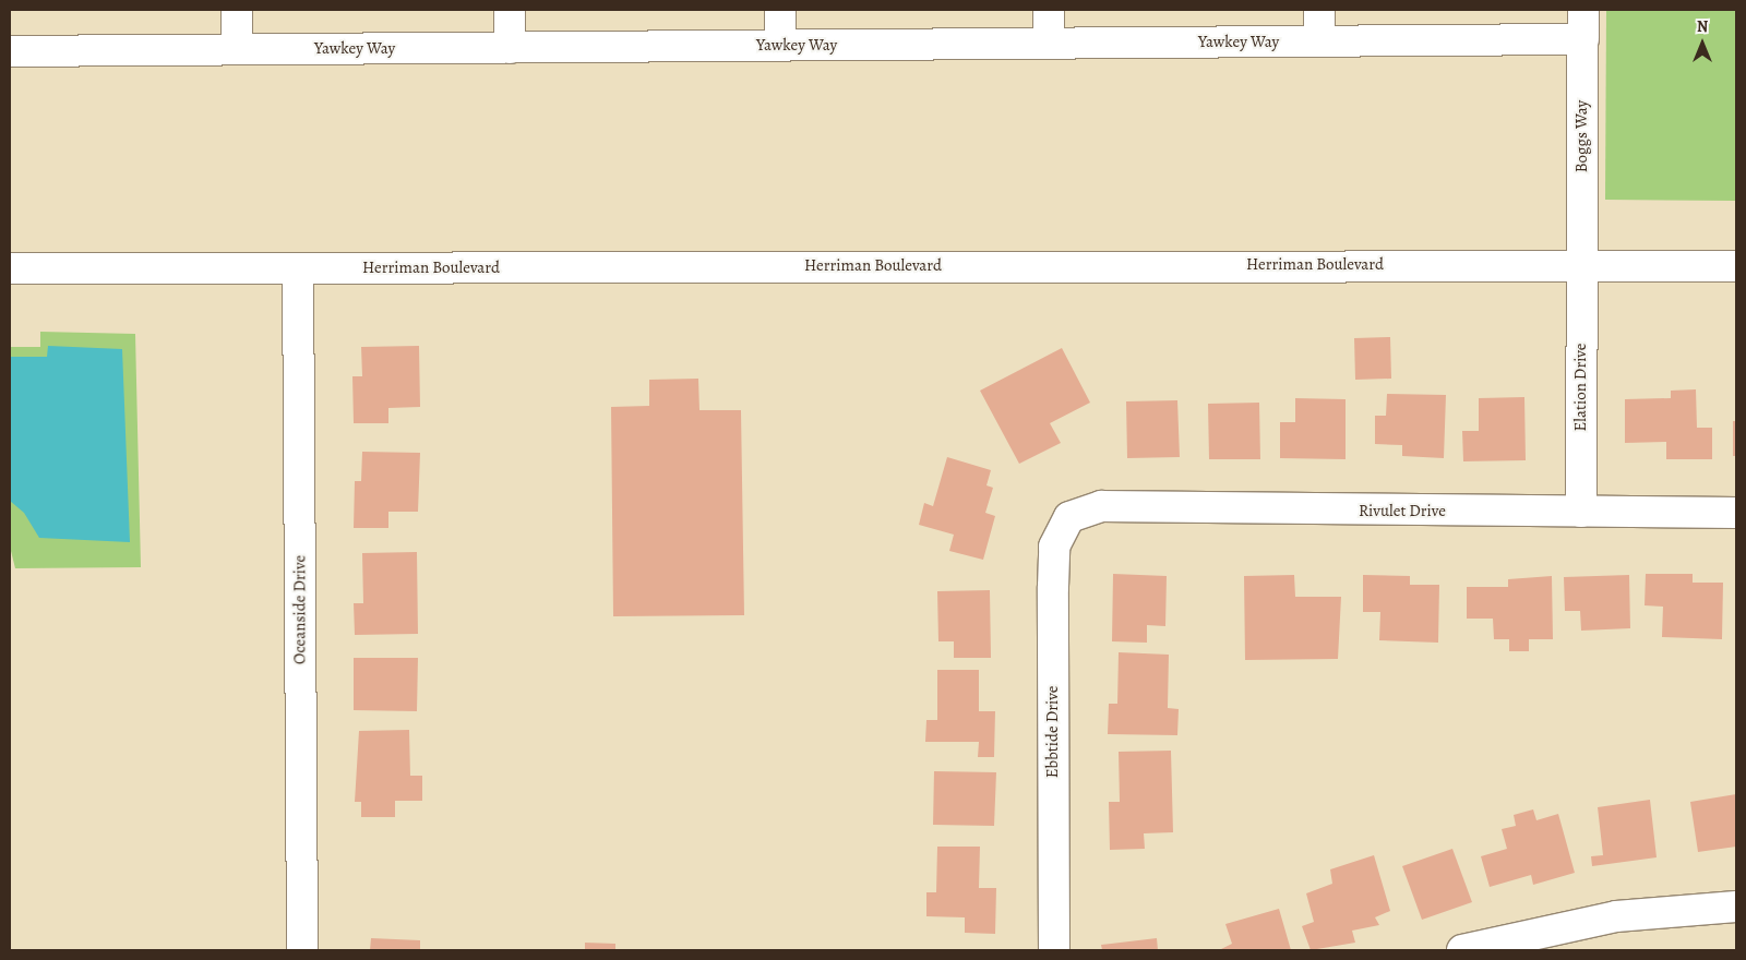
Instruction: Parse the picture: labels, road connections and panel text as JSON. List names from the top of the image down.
{
  "streets": {
    "street": [
      "Yawkey Way",
      "Boggs Way",
      "Herriman Boulevard",
      "Elation Drive",
      "Rivulet Drive",
      "Oceanside Drive",
      "Ebbtide Drive"
    ]
  },
  "crossings": [
    ["Yawkey Way", "Boggs Way"],
    ["Boggs Way", "Herriman Boulevard"],
    ["Boggs Way", "Elation Drive"],
    ["Herriman Boulevard", "Elation Drive"],
    ["Herriman Boulevard", "Oceanside Drive"],
    ["Elation Drive", "Rivulet Drive"],
    ["Rivulet Drive", "Ebbtide Drive"]
  ],
  "north": "top"
}
